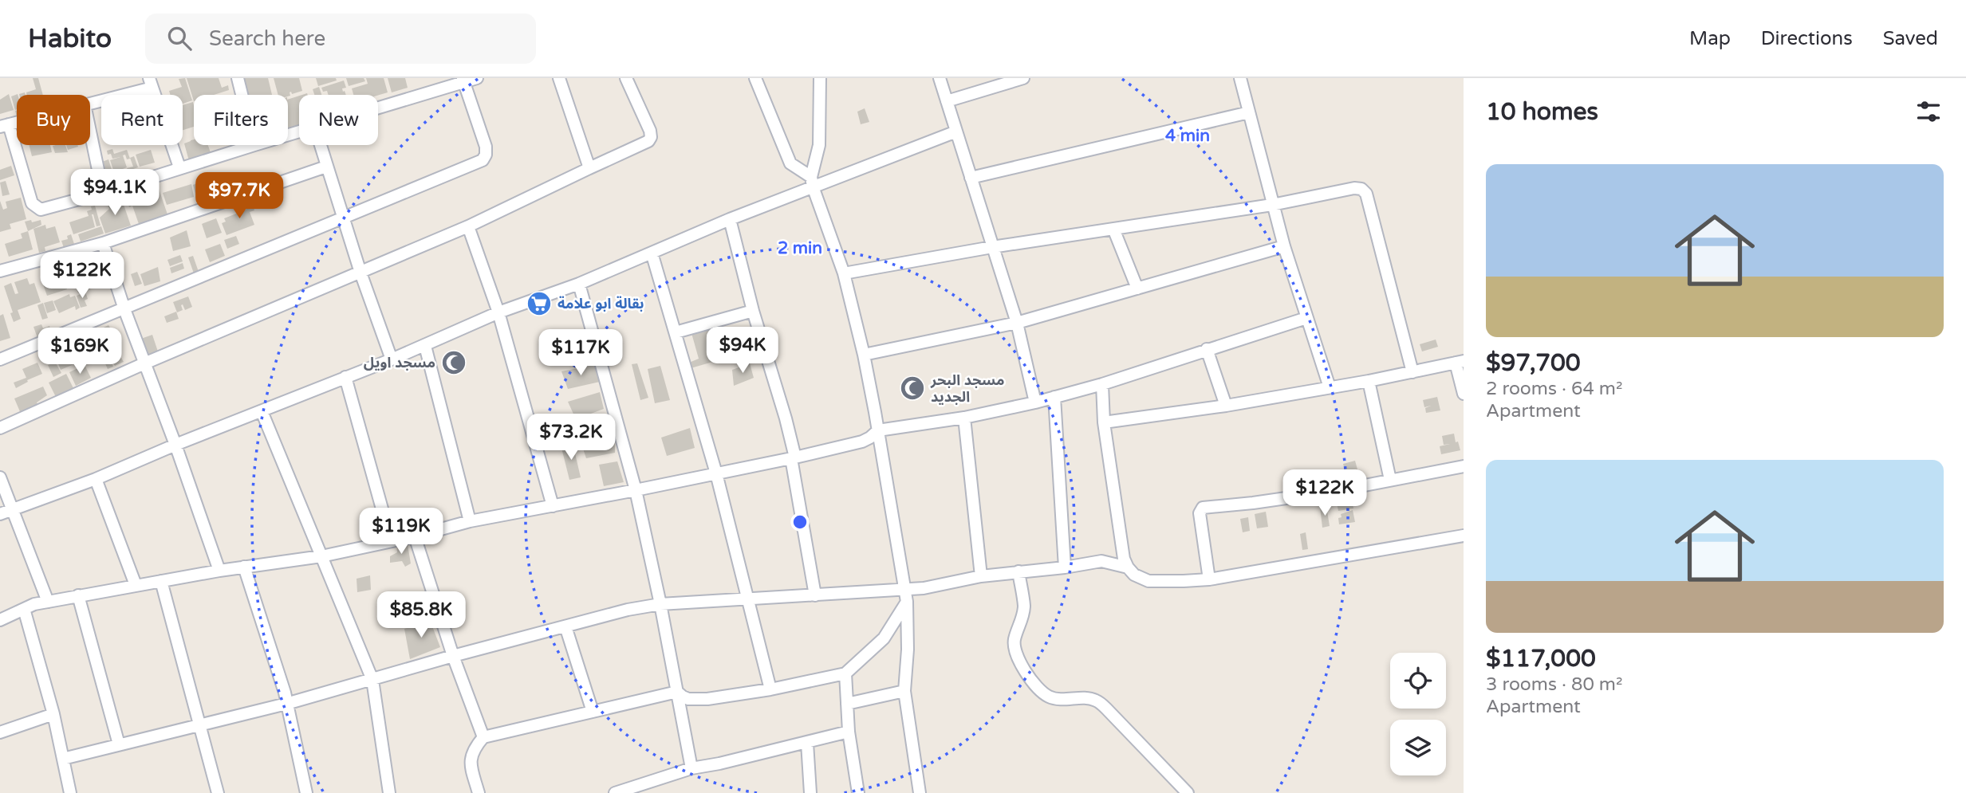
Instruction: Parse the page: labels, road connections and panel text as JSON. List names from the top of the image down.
{
  "places": {
    "supermarket": ["بقالة ابو علامة"],
    "mosque": ["مسجد اويل", "مسجد البحر الجديد"]
  },
  "page": {
    "header": "Habito",
    "search": "Search here",
    "nav": ["Map", "Directions", "Saved"],
    "heading": "10 homes",
    "chip": [
      "Buy",
      "Rent",
      "Filters",
      "New"
    ],
    "list": [
      {
        "name": "$97,700",
        "note": "2 rooms · 64 m² · Apartment"
      },
      {
        "name": "$117,000",
        "note": "3 rooms · 80 m² · Apartment"
      }
    ],
    "price": [
      "$94.1K",
      "$97.7K",
      "$122K",
      "$94K",
      "$169K",
      "$117K",
      "$73.2K",
      "$122K",
      "$119K",
      "$85.8K"
    ]
  },
  "rings": ["4 min", "2 min"]
}
